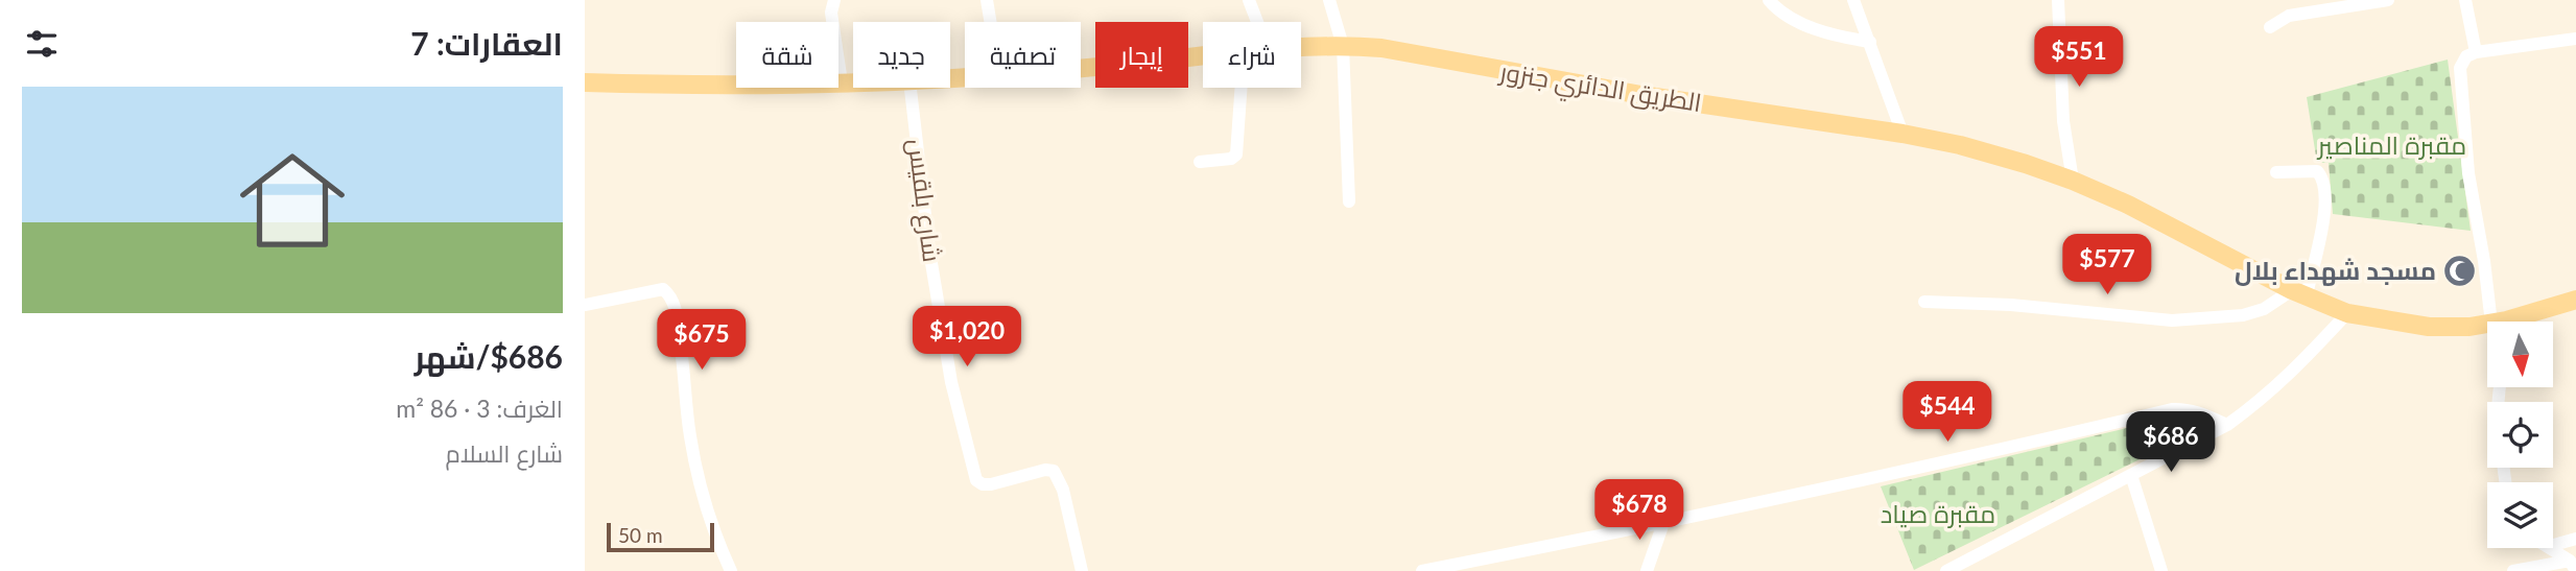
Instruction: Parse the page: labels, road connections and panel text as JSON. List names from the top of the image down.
{
  "streets": {
    "main road": ["الطريق الدائري جنزور"],
    "street": ["شارع بلقيس"]
  },
  "parks": ["مقبرة المناصير", "مقبرة صياد"],
  "places": {
    "mosque": ["مسجد شهداء بلال"]
  },
  "scale_bar": "50 m",
  "north": "bottom",
  "page": {
    "heading": "العقارات: 7",
    "chip": [
      "شراء",
      "إيجار",
      "تصفية",
      "جديد",
      "شقة"
    ],
    "price": [
      "$551",
      "$577",
      "$1,020",
      "$675",
      "$544",
      "$686",
      "$678"
    ],
    "list": [
      {
        "name": "$686/شهر",
        "note": "الغرف: 3 · 86 m² · شارع السلام"
      }
    ],
    "scale": "50 m"
  }
}
